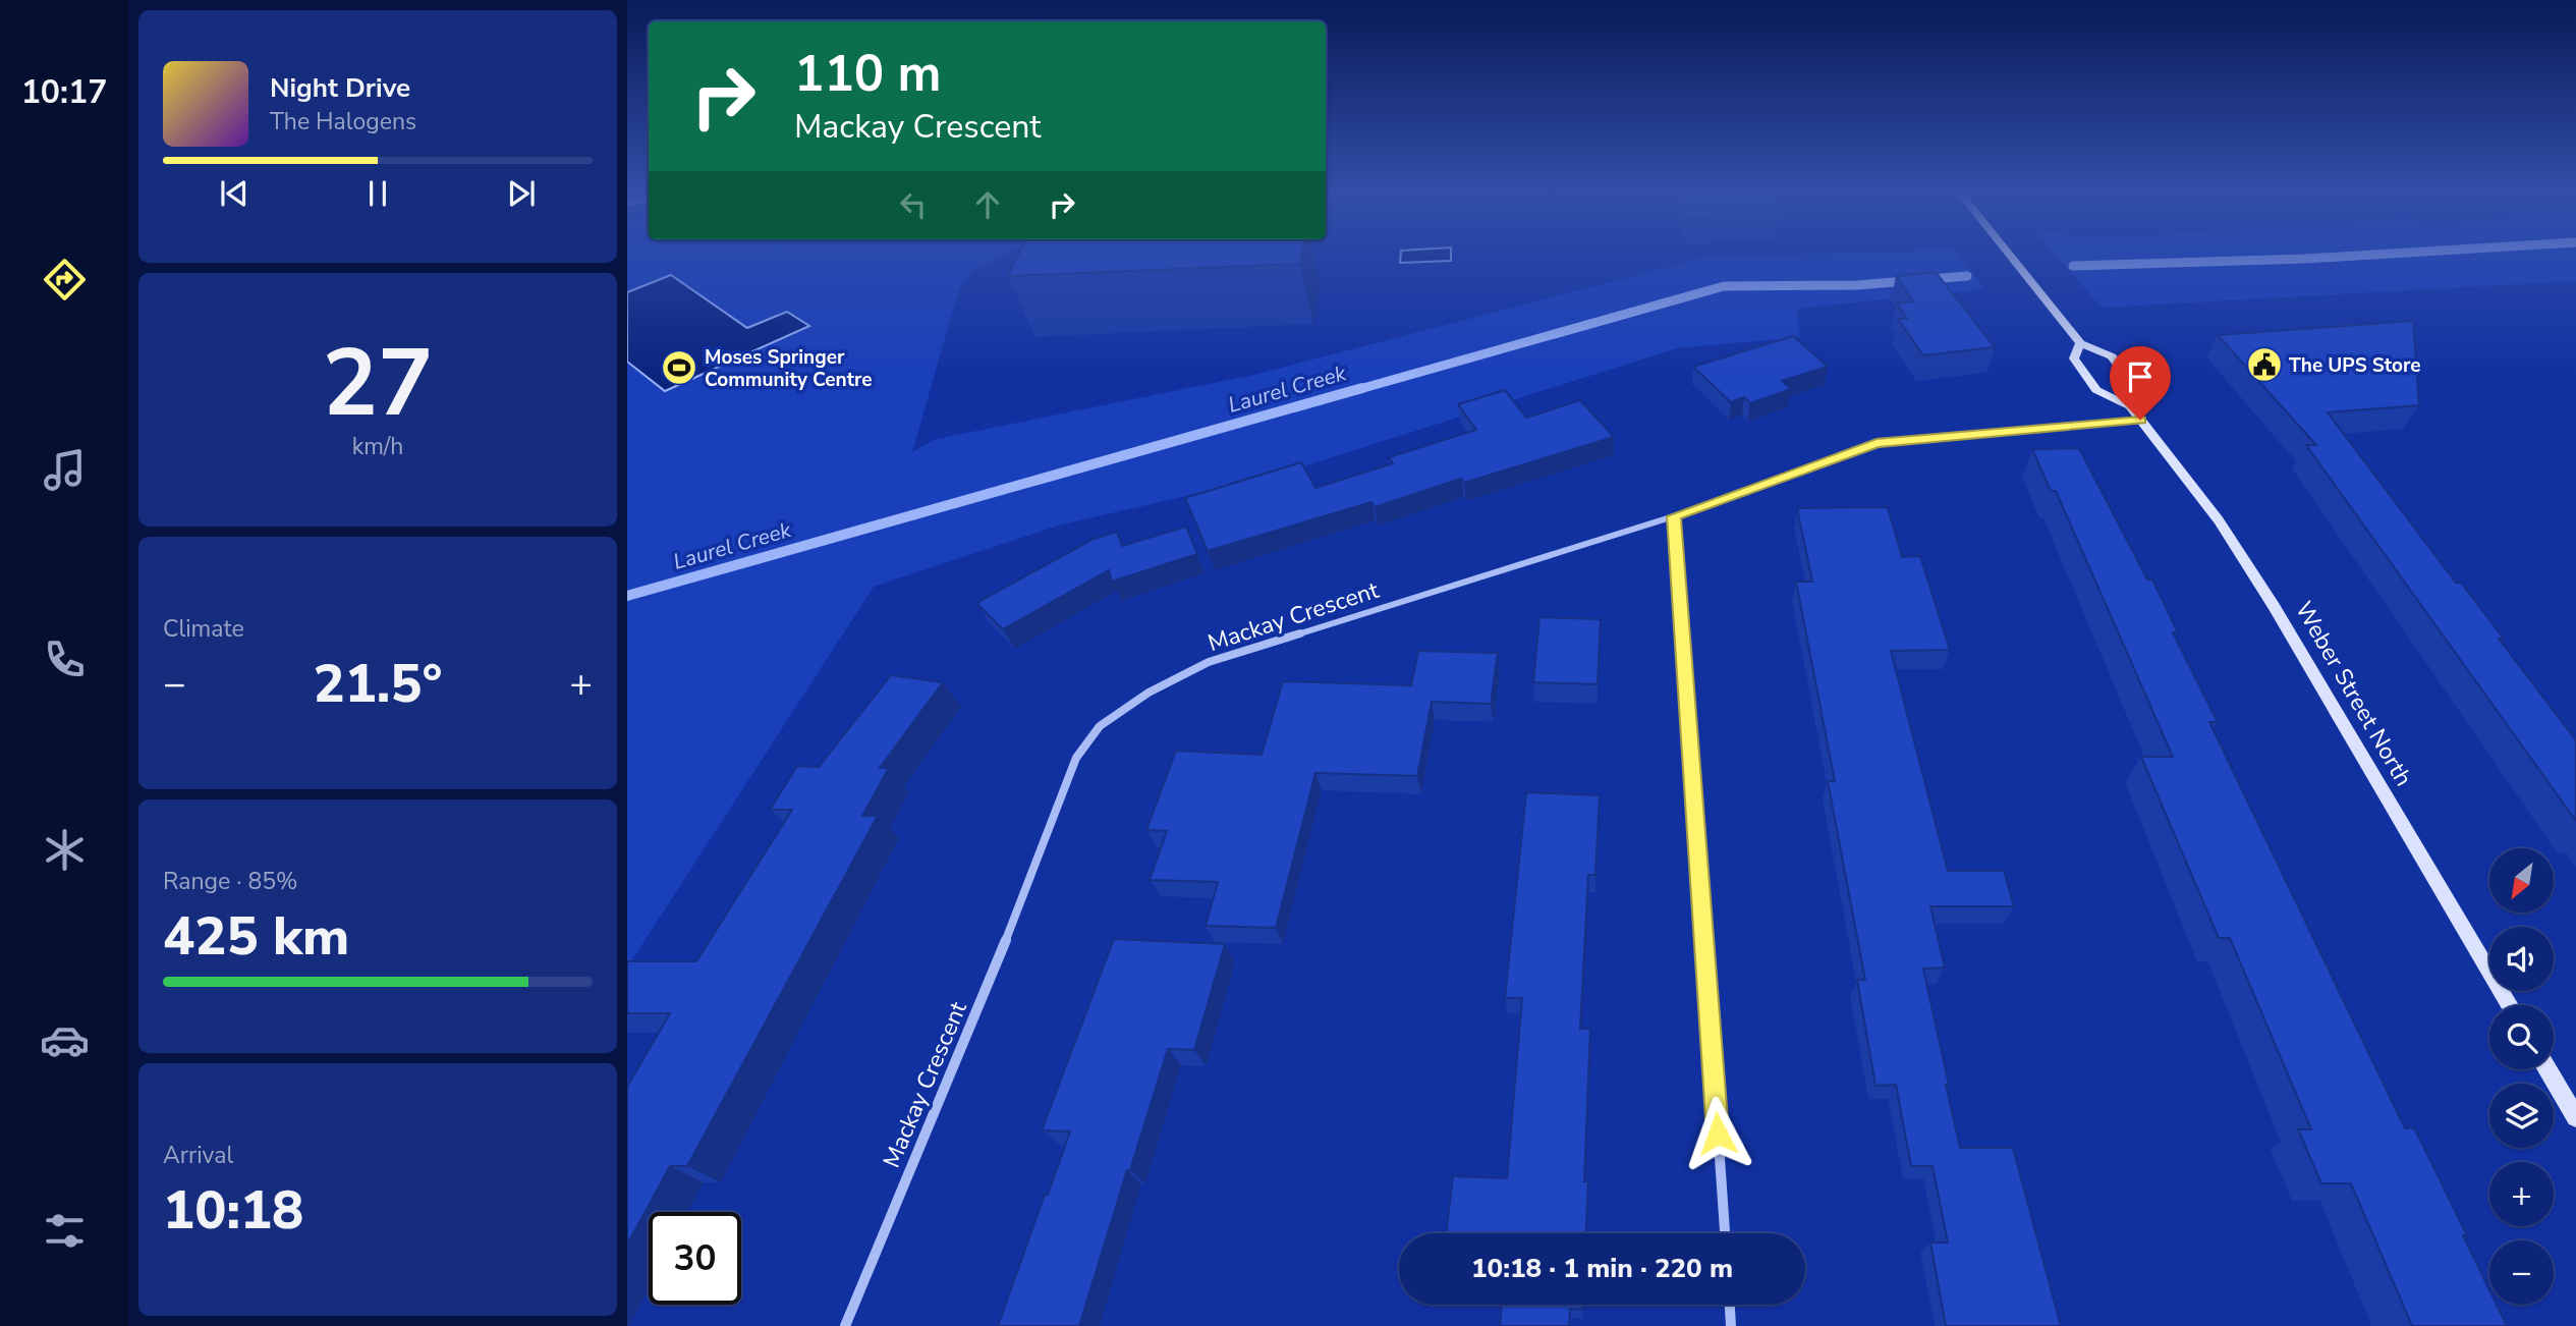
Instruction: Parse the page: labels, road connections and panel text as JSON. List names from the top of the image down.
{
  "streets": {
    "main road": ["Weber Street North"],
    "street": ["Mackay Crescent"]
  },
  "crossings": [
    ["Mackay Crescent", "Weber Street North"]
  ],
  "water": ["Laurel Creek"],
  "places": {
    "public building": ["The UPS Store"],
    "sports": ["Moses Springer Community Centre"]
  },
  "north": "bottom left",
  "page": {
    "tabs": "10:17",
    "turn": ["110 m", "Mackay Crescent"],
    "song": ["Night Drive", "The Halogens"],
    "tile": [
      ["27", "km/h"],
      "Climate",
      ["Range · 85%", "425 km"],
      ["Arrival", "10:18"]
    ],
    "heat": ["−", "21.5°", "+"],
    "map_buttons": ["+", "−"],
    "limit": "30",
    "trip": "10:18 · 1 min · 220 m"
  }
}
